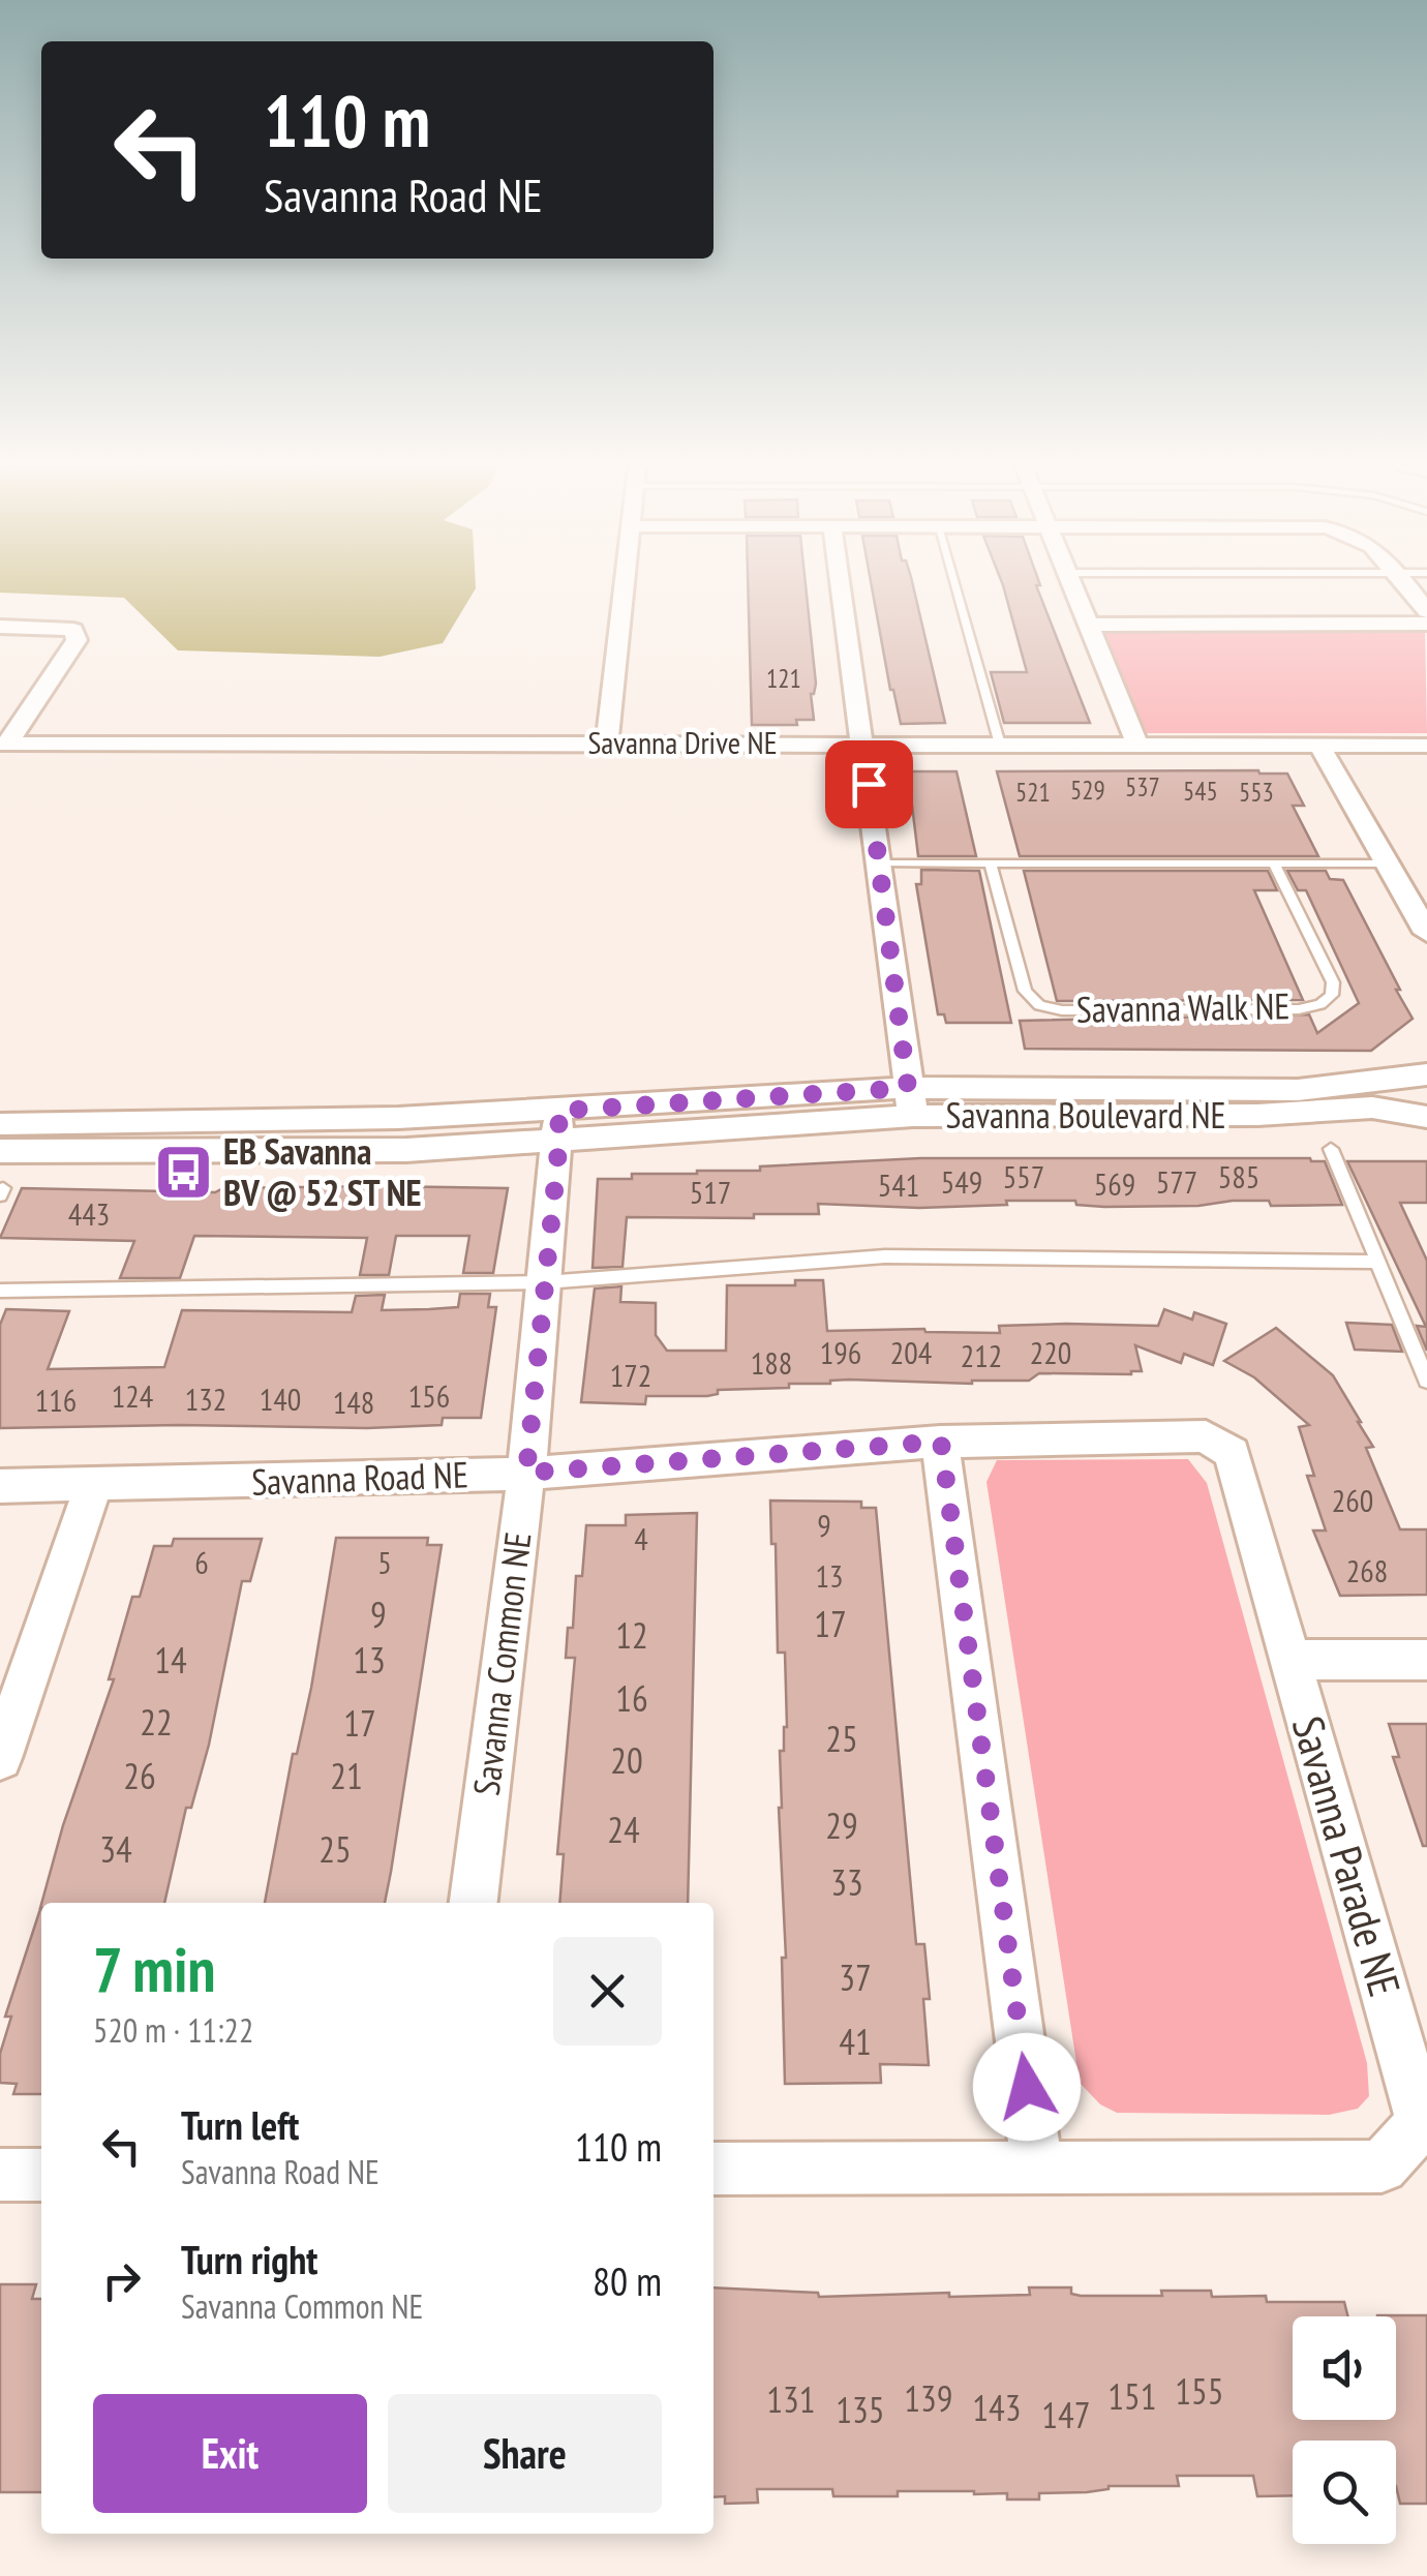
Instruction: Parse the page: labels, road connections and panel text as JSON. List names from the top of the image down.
{
  "streets": {
    "street": [
      "Savanna Drive NE",
      "Savanna Boulevard NE",
      "Savanna Road NE",
      "Savanna Common NE",
      "Savanna Parade NE"
    ],
    "lane": ["Savanna Walk NE"]
  },
  "crossings": [
    ["Savanna Boulevard NE", "Savanna Common NE"],
    ["Savanna Road NE", "Savanna Common NE"],
    ["Savanna Road NE", "Savanna Parade NE"]
  ],
  "places": {
    "bus stop": ["EB Savanna BV @ 52 ST NE"]
  },
  "house_numbers": [
    "121",
    "537",
    "529",
    "545",
    "521",
    "553",
    "557",
    "585",
    "549",
    "577",
    "569",
    "541",
    "517",
    "443",
    "196",
    "204",
    "220",
    "212",
    "188",
    "172",
    "124",
    "156",
    "132",
    "140",
    "116",
    "148",
    "260",
    "9",
    "4",
    "6",
    "5",
    "268",
    "13",
    "9",
    "17",
    "12",
    "14",
    "13",
    "16",
    "22",
    "17",
    "25",
    "20",
    "26",
    "21",
    "29",
    "24",
    "34",
    "25",
    "33",
    "37",
    "41",
    "155",
    "151",
    "139",
    "131",
    "143",
    "135",
    "147"
  ],
  "page": {
    "turn": ["110 m", "Savanna Road NE"],
    "heading": ["7 min", "520 m · 11:22"],
    "list": [
      {
        "name": "Turn left",
        "note": "Savanna Road NE",
        "value": "110 m"
      },
      {
        "name": "Turn right",
        "note": "Savanna Common NE",
        "value": "80 m"
      }
    ],
    "buttons": ["Exit", "Share"]
  }
}
